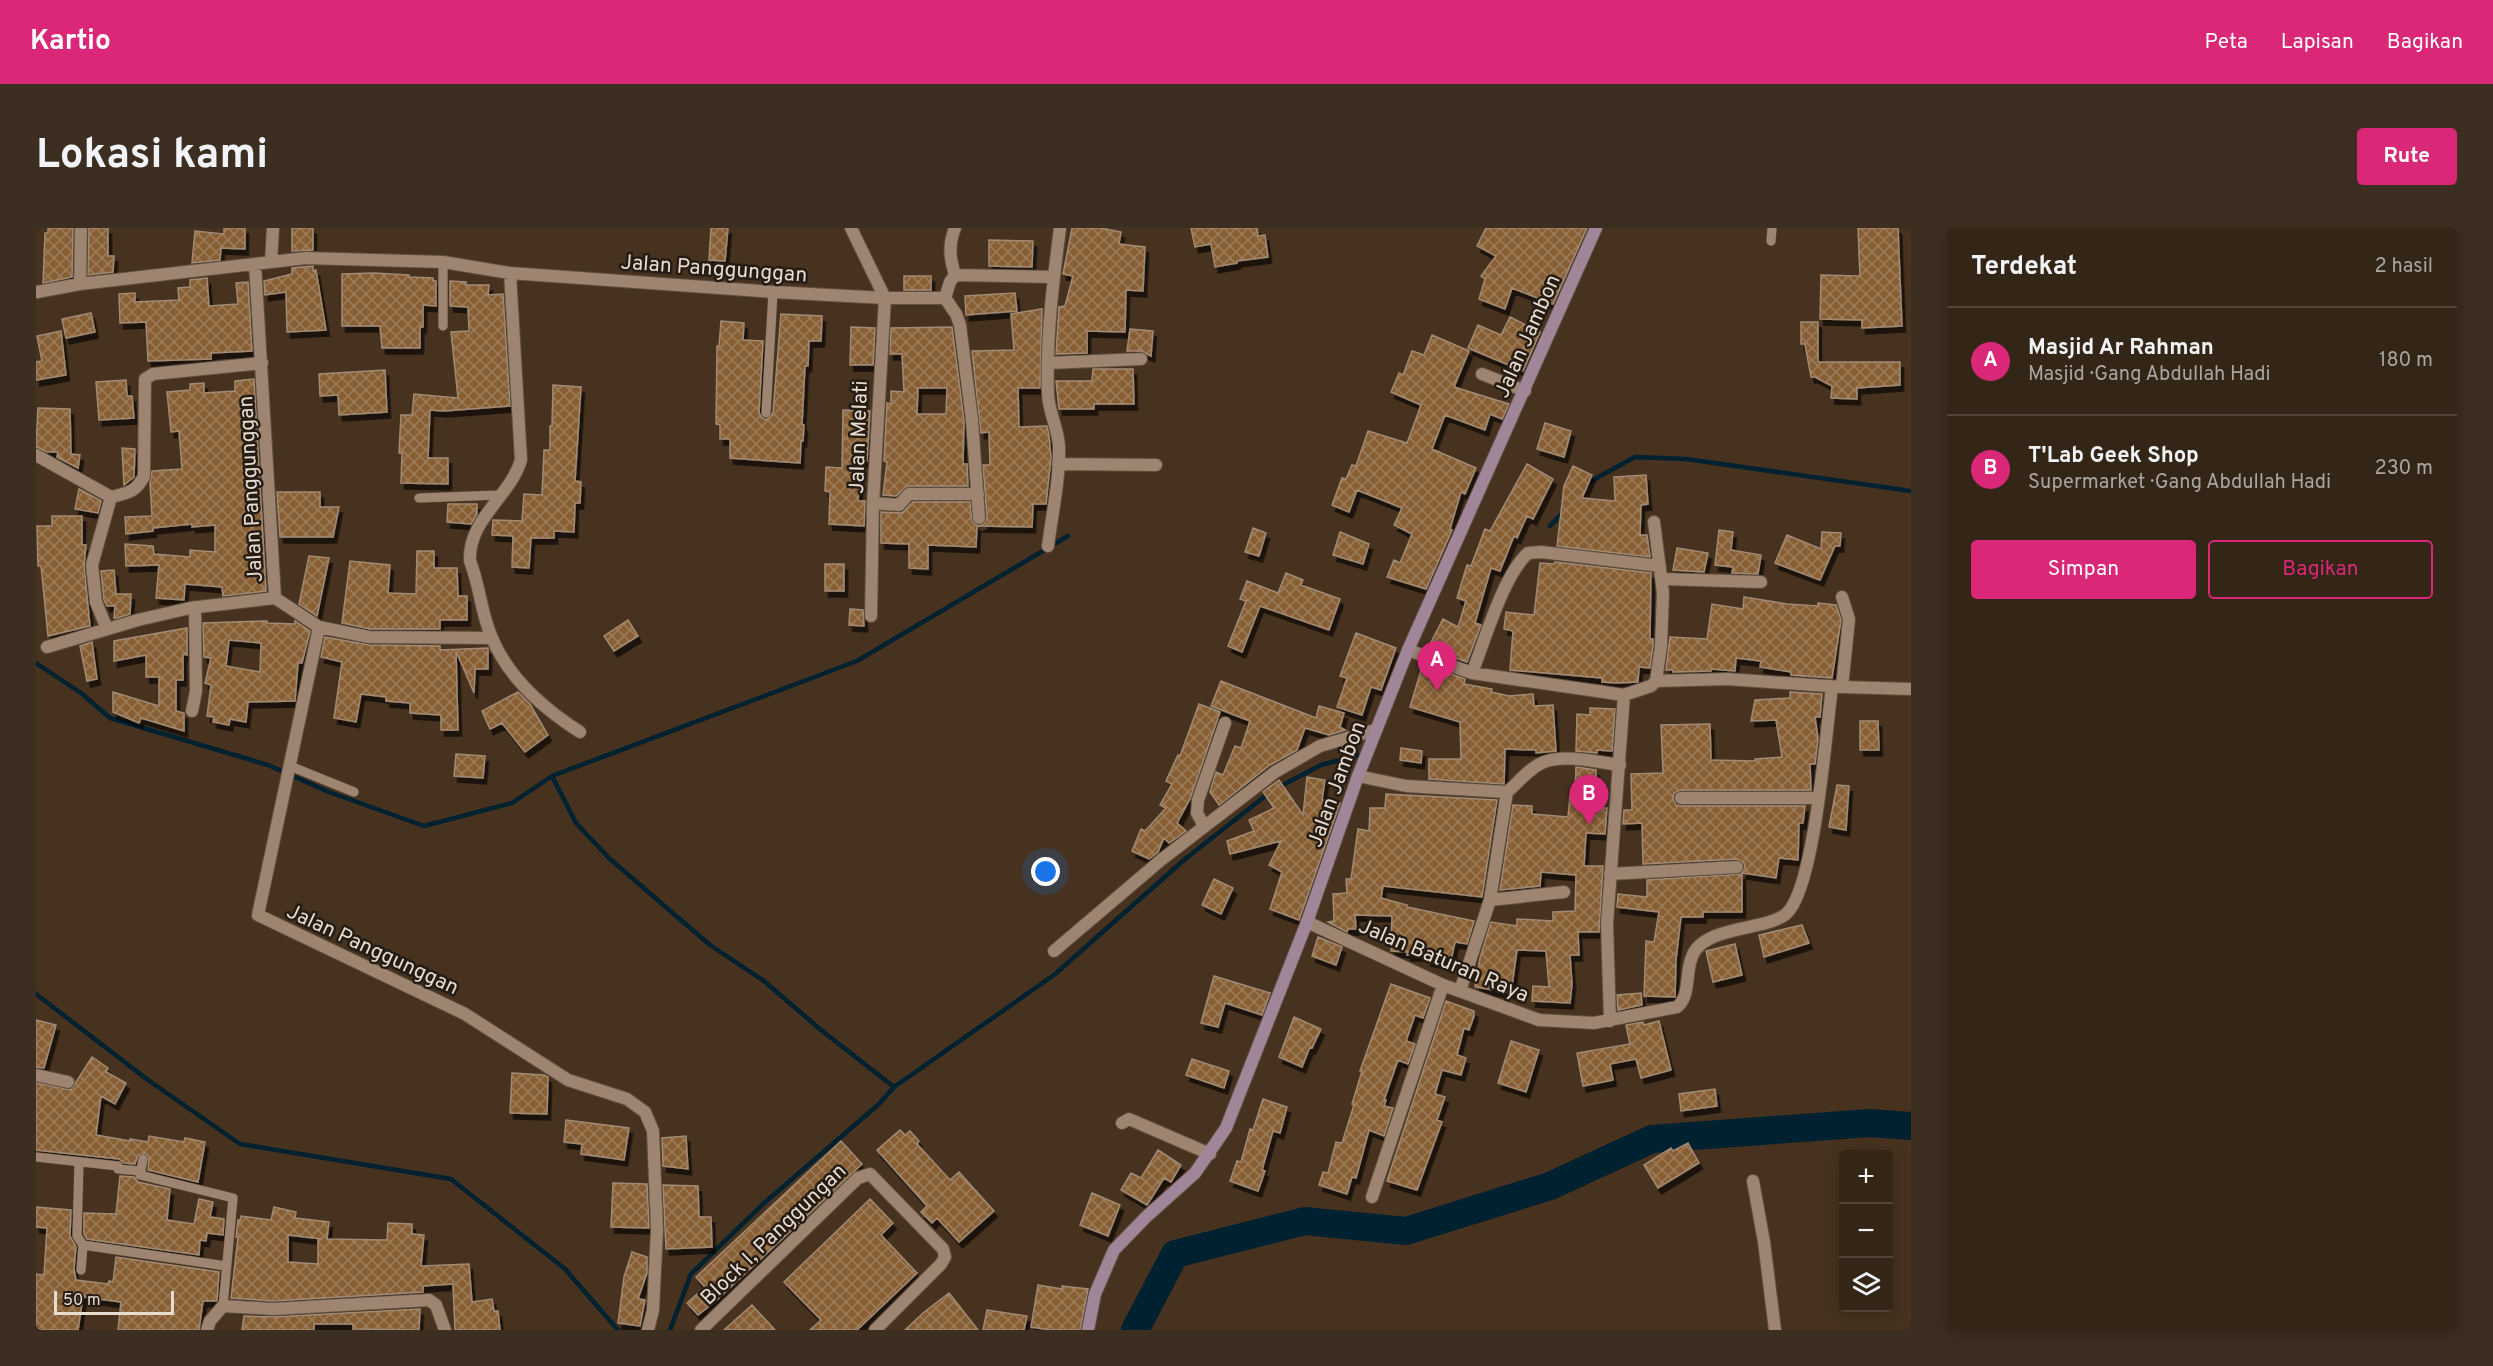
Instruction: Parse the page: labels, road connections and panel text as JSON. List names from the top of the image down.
{
  "streets": {
    "main road": ["Jalan Jambon"],
    "street": [
      "Jalan Panggunggan",
      "Jalan Melati",
      "Jalan Baturan Raya",
      "Block I, Panggungan"
    ]
  },
  "crossings": [
    ["Jalan Panggunggan", "Jalan Melati"],
    ["Jalan Jambon", "Jalan Baturan Raya"]
  ],
  "scale_bar": "50 m",
  "page": {
    "header": "Kartio",
    "nav": ["Peta", "Lapisan", "Bagikan"],
    "buttons": [
      "Rute",
      ["Simpan", "Bagikan"]
    ],
    "title": "Lokasi kami",
    "heading": ["Terdekat", "2 hasil"],
    "list": [
      {
        "mark": "A",
        "name": "Masjid Ar Rahman",
        "note": "Masjid · Gang Abdullah Hadi",
        "value": "180 m"
      },
      {
        "mark": "B",
        "name": "T'Lab Geek Shop",
        "note": "Supermarket · Gang Abdullah Hadi",
        "value": "230 m"
      }
    ],
    "pins": ["A", "B"],
    "map_buttons": ["+", "−"],
    "scale": "50 m"
  }
}
